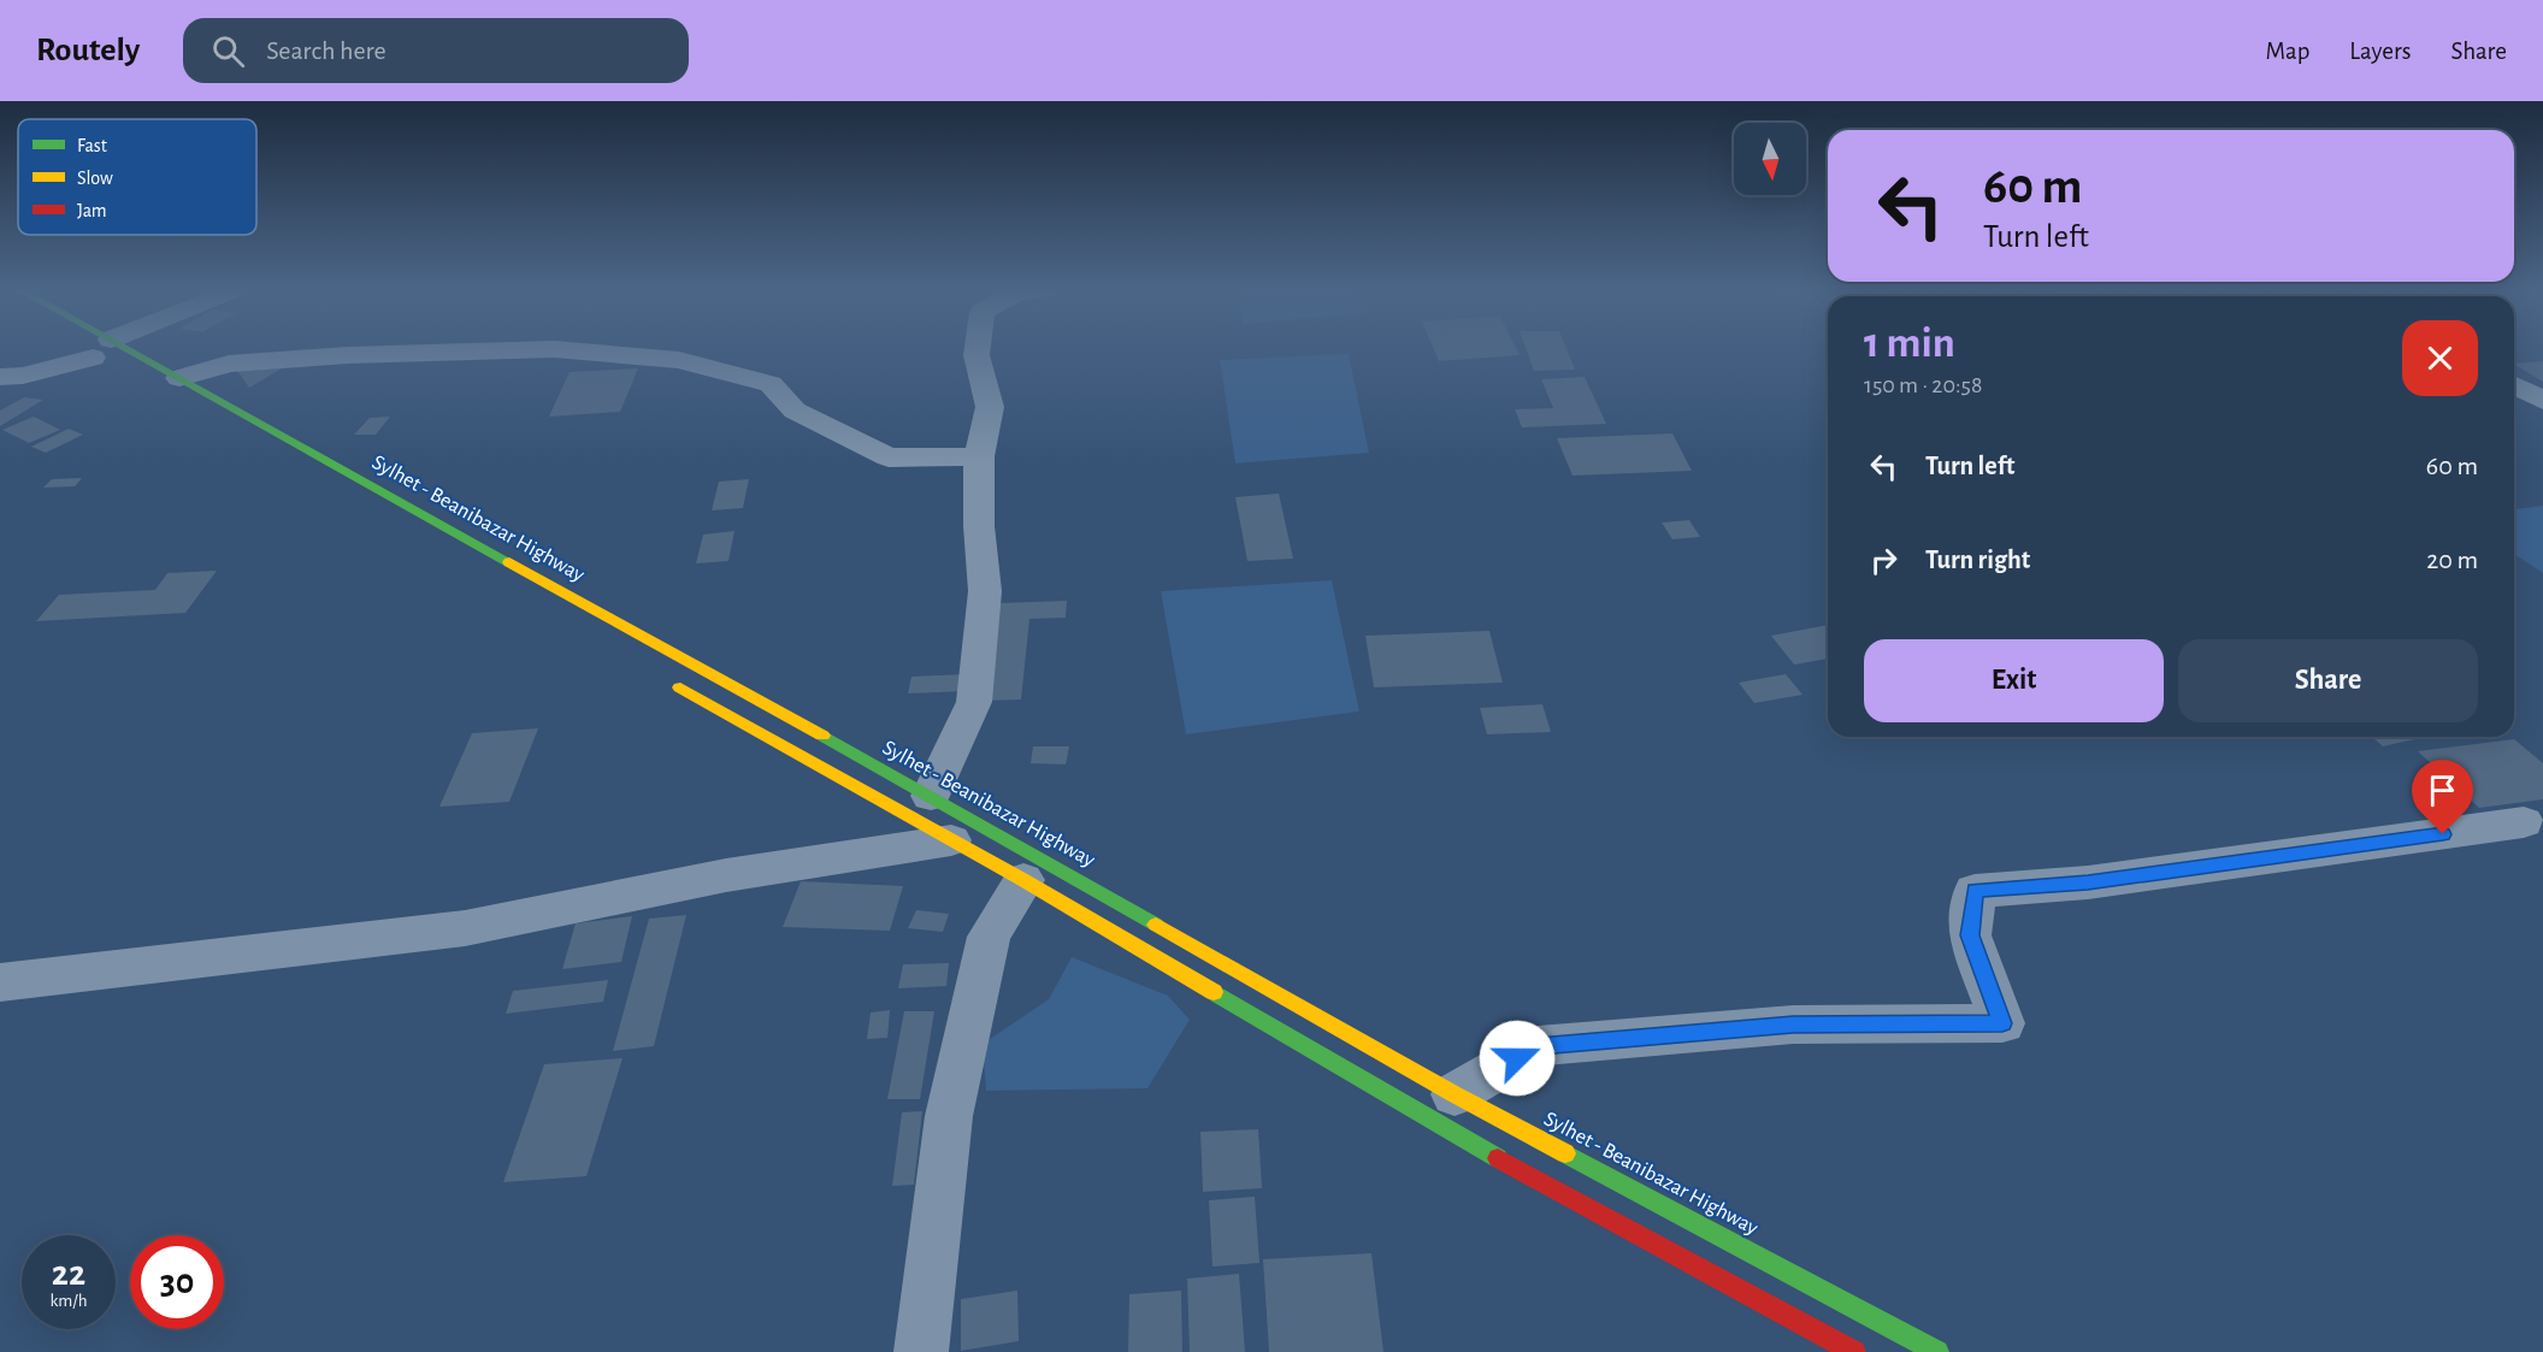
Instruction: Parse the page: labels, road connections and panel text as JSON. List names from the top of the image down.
{
  "streets": {
    "main road": ["Sylhet - Beanibazar Highway"]
  },
  "legend": ["Fast", "Slow", "Jam"],
  "north": "bottom",
  "page": {
    "header": "Routely",
    "search": "Search here",
    "nav": ["Map", "Layers", "Share"],
    "turn": ["60 m", "Turn left"],
    "heading": ["1 min", "150 m · 20:58"],
    "list": [
      {
        "name": "Turn left",
        "value": "60 m"
      },
      {
        "name": "Turn right",
        "value": "20 m"
      }
    ],
    "buttons": ["Exit", "Share"],
    "speed": "22 km/h",
    "limit": "30"
  }
}
